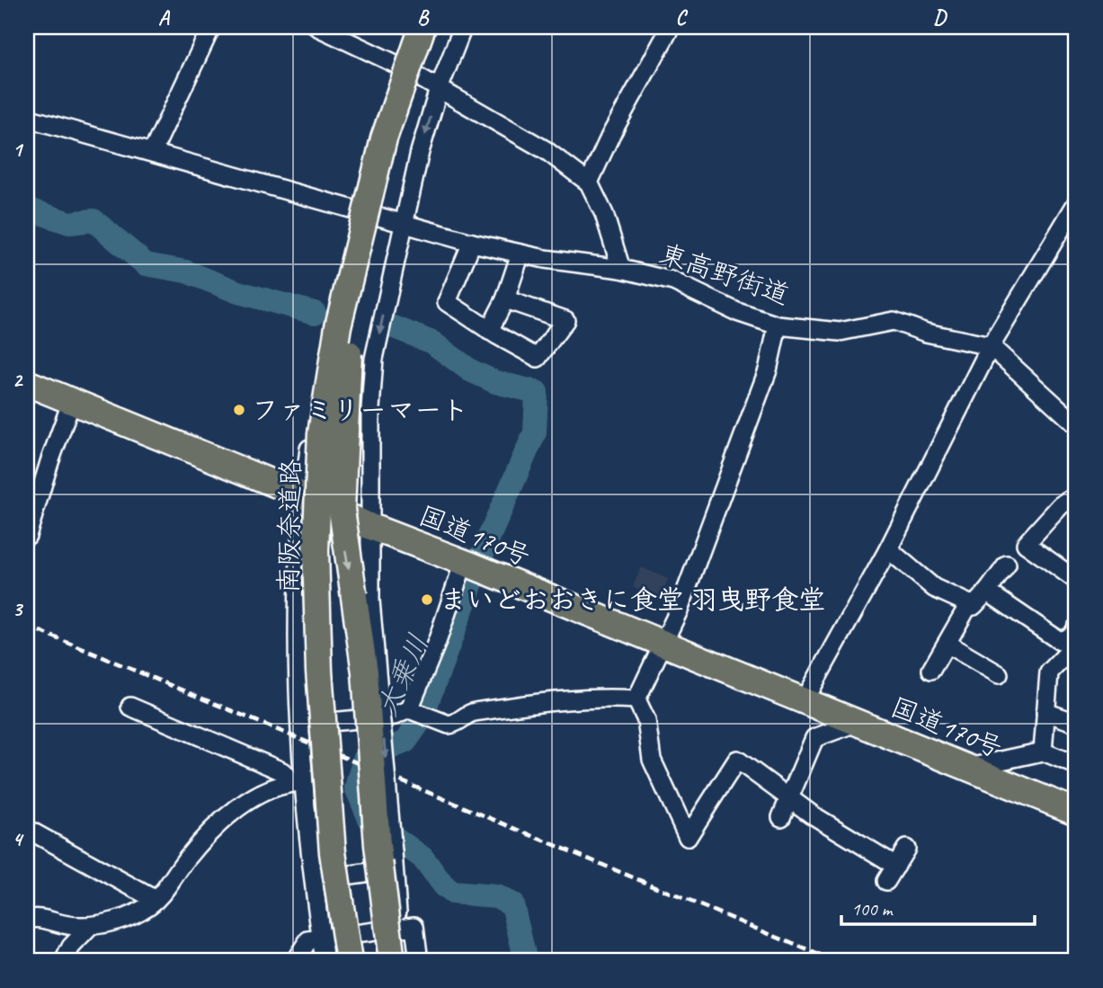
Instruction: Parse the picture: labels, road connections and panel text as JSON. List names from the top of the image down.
{
  "streets": {
    "highway": ["南阪奈道路", "国道170号"],
    "street": ["東高野街道"]
  },
  "water": ["大乗川"],
  "places": ["ファミリーマート", "まいどおおきに食堂 羽曳野食堂"],
  "scale_bar": "100 m",
  "grid": {
    "columns": [
      "A",
      "B",
      "C",
      "D"
    ],
    "rows": [
      "1",
      "2",
      "3",
      "4"
    ]
  }
}
